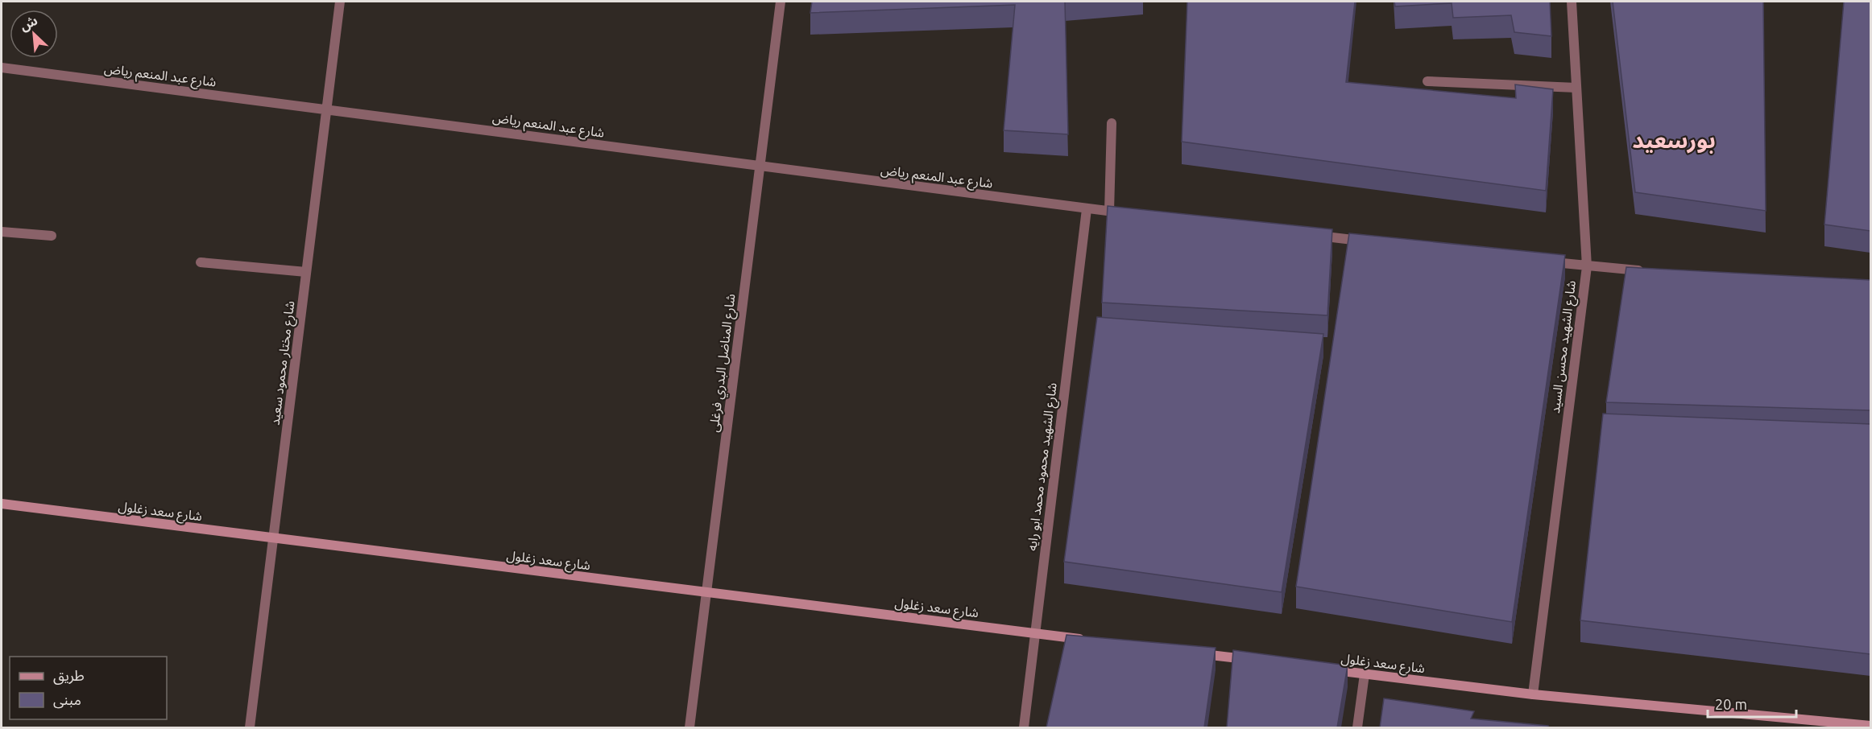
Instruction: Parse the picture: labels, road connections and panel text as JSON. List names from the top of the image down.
{
  "streets": {
    "main road": ["شارع سعد زغلول"],
    "street": [
      "شارع عبد المنعم رياض",
      "شارع الشهيد محسن السيد",
      "شارع مختار محمود سعيد",
      "شارع المناضل البدري فرغلى",
      "شارع الشهيد محمود محمد ابو رايه"
    ]
  },
  "crossings": [
    ["شارع عبد المنعم رياض", "شارع مختار محمود سعيد"],
    ["شارع عبد المنعم رياض", "شارع المناضل البدري فرغلى"],
    ["شارع عبد المنعم رياض", "شارع الشهيد محمود محمد ابو رايه"],
    ["شارع الشهيد محسن السيد", "شارع سعد زغلول"],
    ["شارع مختار محمود سعيد", "شارع سعد زغلول"],
    ["شارع المناضل البدري فرغلى", "شارع سعد زغلول"],
    ["شارع الشهيد محمود محمد ابو رايه", "شارع سعد زغلول"]
  ],
  "districts": ["بورسعيد"],
  "legend": ["طريق", "مبنى"],
  "scale_bar": "20 m",
  "north": "top left"
}
